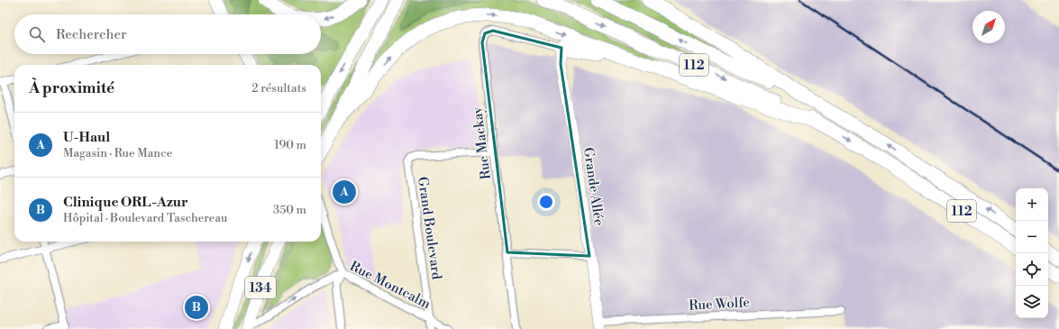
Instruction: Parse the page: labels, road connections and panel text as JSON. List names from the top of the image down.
{
  "streets": {
    "highway": ["112"],
    "main road": ["Grande Allée", "134"],
    "street": [
      "Rue Mackay",
      "Grand Boulevard",
      "Rue Montcalm",
      "Rue Wolfe"
    ]
  },
  "crossings": [
    ["Rue Mackay", "Grande Allée"],
    ["Rue Mackay", "Grand Boulevard"],
    ["Grande Allée", "Rue Wolfe"],
    ["Grand Boulevard", "Rue Montcalm"],
    ["Rue Montcalm", "134"]
  ],
  "one_way": ["Rue Montcalm"],
  "north": "top right",
  "page": {
    "search": "Rechercher",
    "heading": ["À proximité", "2 résultats"],
    "list": [
      {
        "mark": "A",
        "name": "U-Haul",
        "note": "Magasin · Rue Mance",
        "value": "190 m"
      },
      {
        "mark": "B",
        "name": "Clinique ORL-Azur",
        "note": "Hôpital · Boulevard Taschereau",
        "value": "350 m"
      }
    ],
    "pins": ["A", "B"],
    "map_buttons": ["+", "−"]
  }
}
